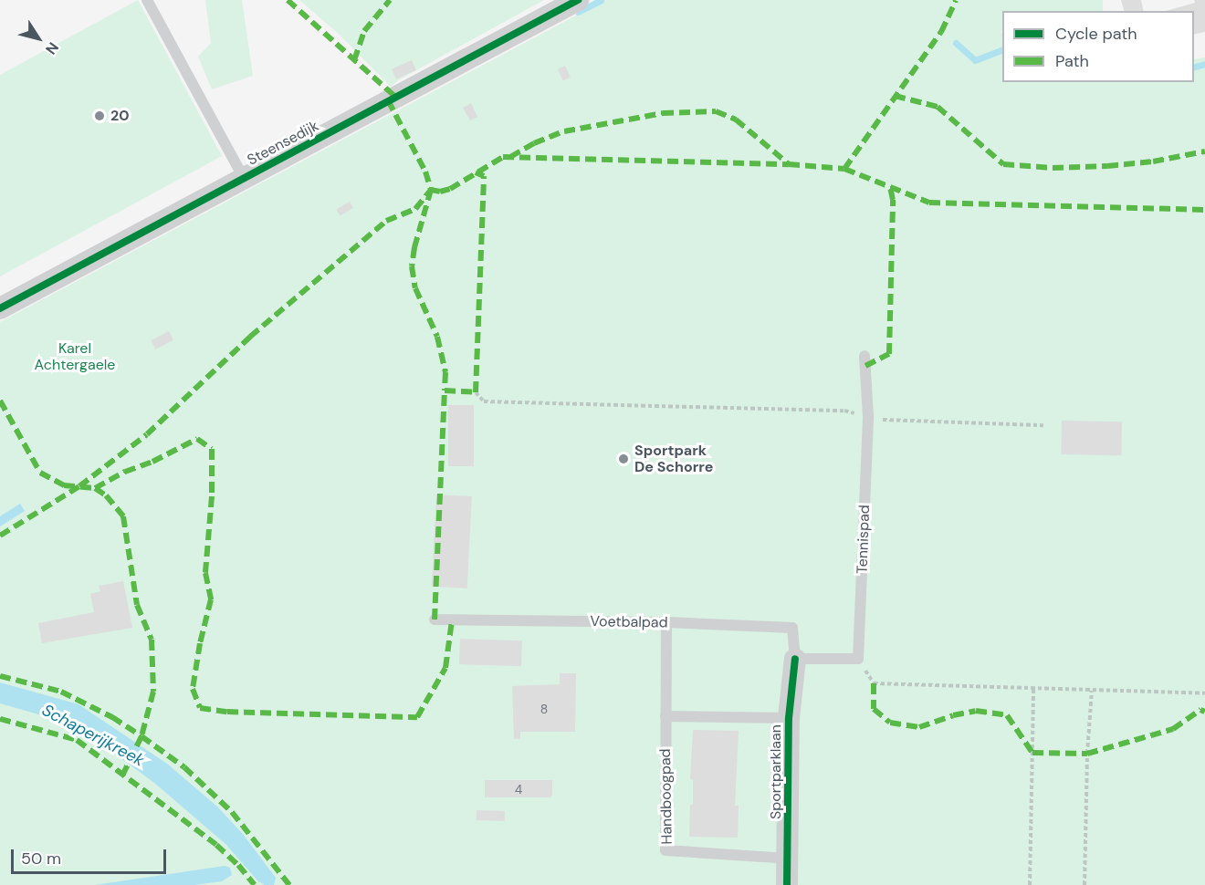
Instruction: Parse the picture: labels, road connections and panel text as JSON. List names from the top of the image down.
{
  "streets": {
    "street": ["Steensedijk", "Sportparklaan"],
    "lane": ["Tennispad", "Voetbalpad", "Handboogpad"]
  },
  "crossings": [
    ["Voetbalpad", "Sportparklaan"],
    ["Voetbalpad", "Handboogpad"],
    ["Sportparklaan", "Handboogpad"]
  ],
  "water": ["Schaperijkreek"],
  "parks": ["Karel Achtergaele"],
  "places": ["20", "Sportpark De Schorre"],
  "house_numbers": ["8", "4"],
  "legend": ["Cycle path", "Path"],
  "scale_bar": "50 m",
  "north": "bottom right"
}
